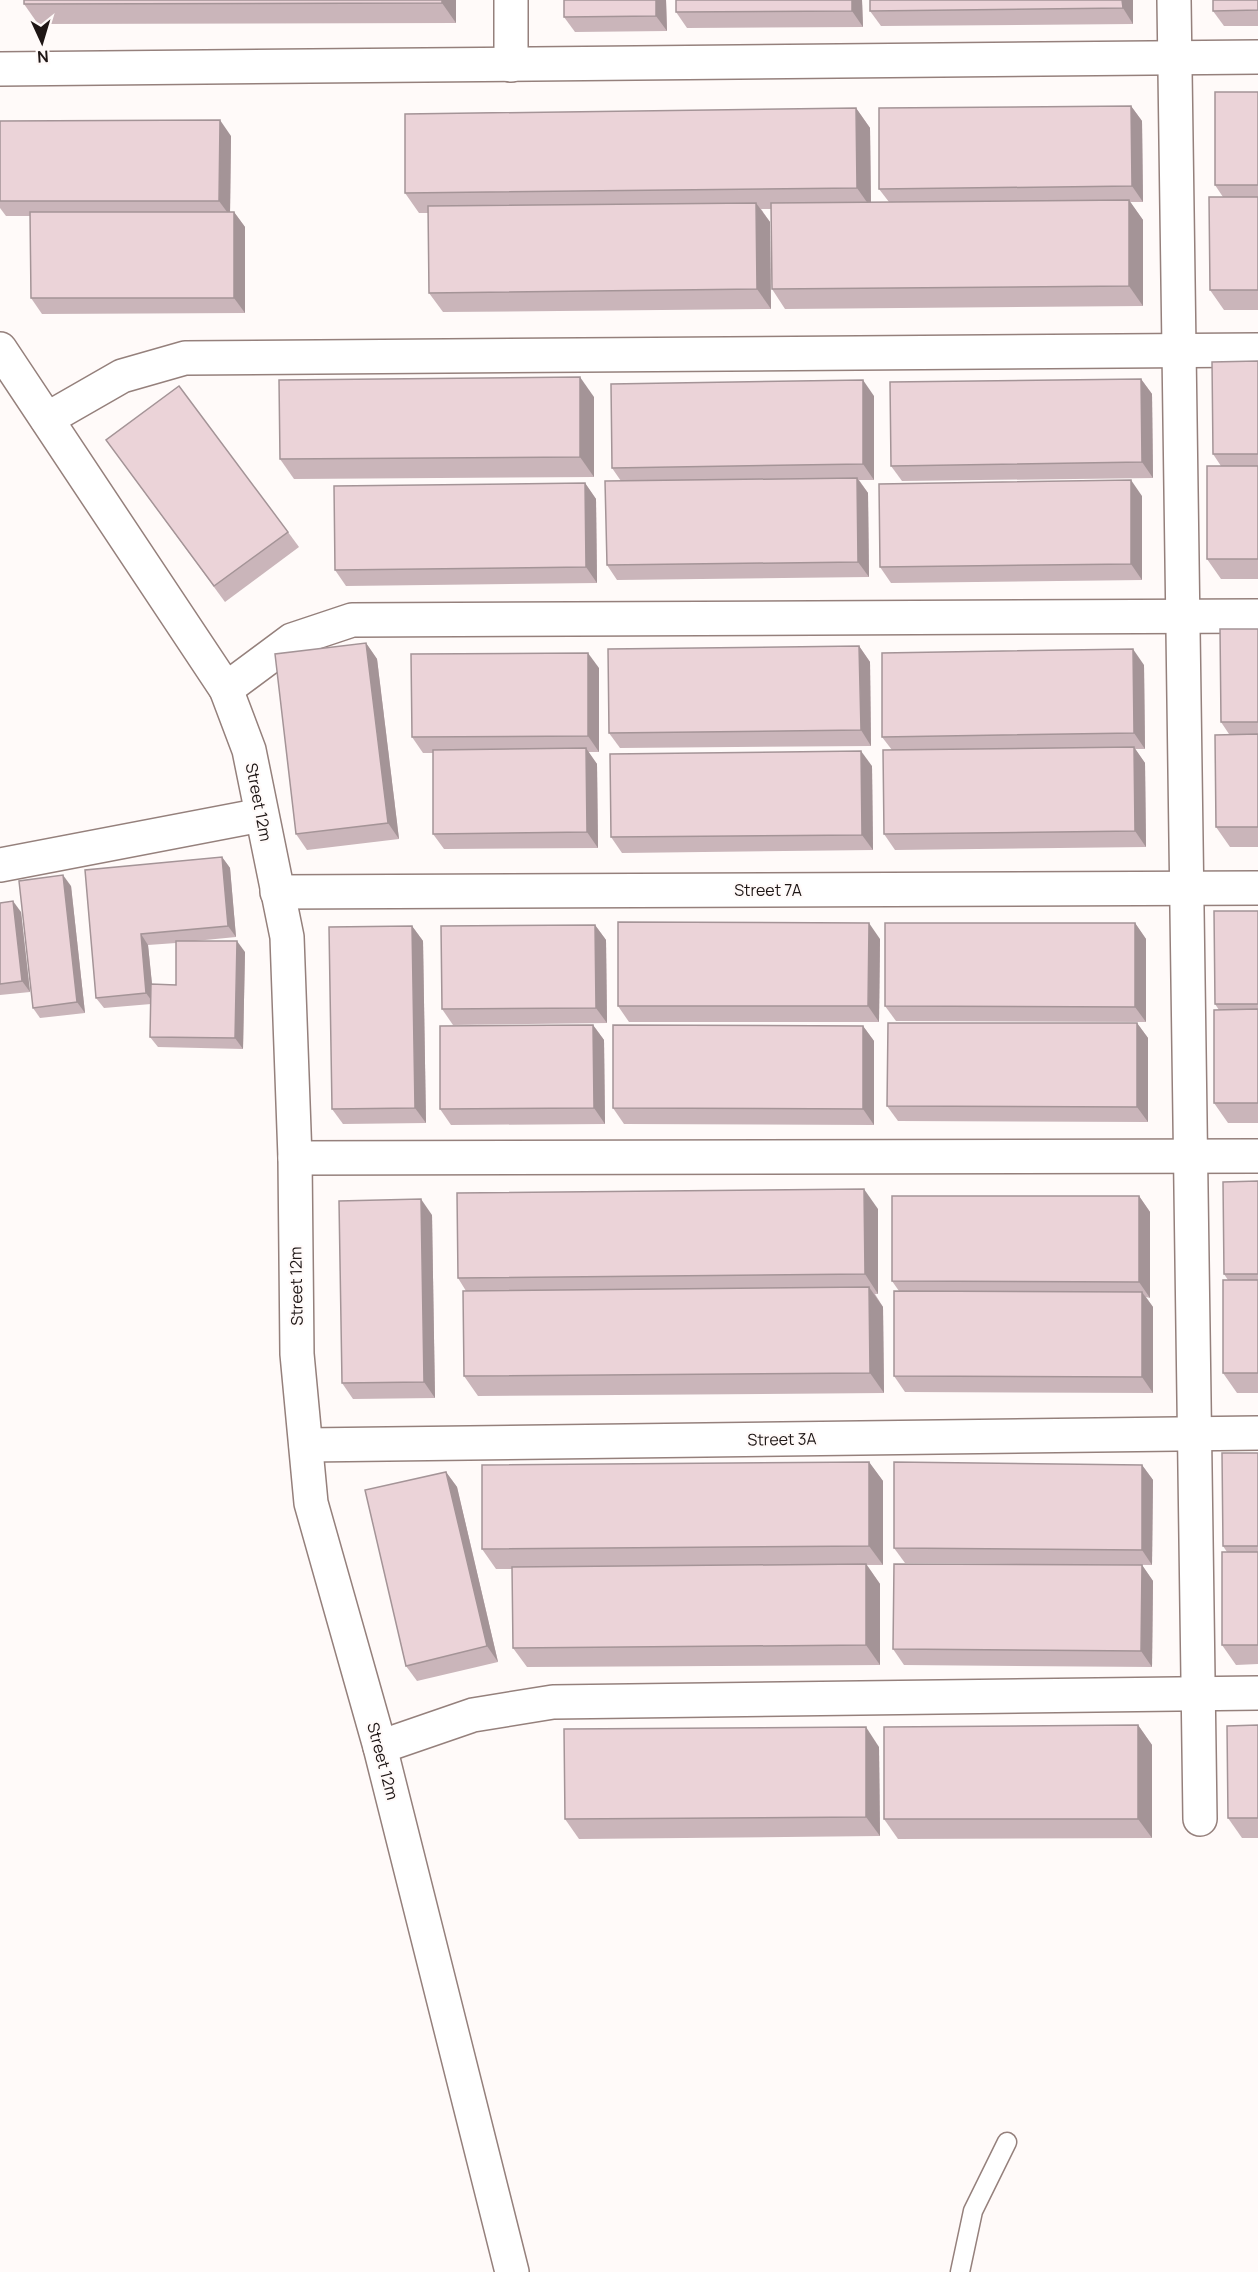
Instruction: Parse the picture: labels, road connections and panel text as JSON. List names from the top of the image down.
{
  "streets": {
    "street": ["Street 12m", "Street 7A", "Street 3A"]
  },
  "crossings": [
    ["Street 12m", "Street 7A"],
    ["Street 12m", "Street 3A"]
  ],
  "north": "bottom"
}
